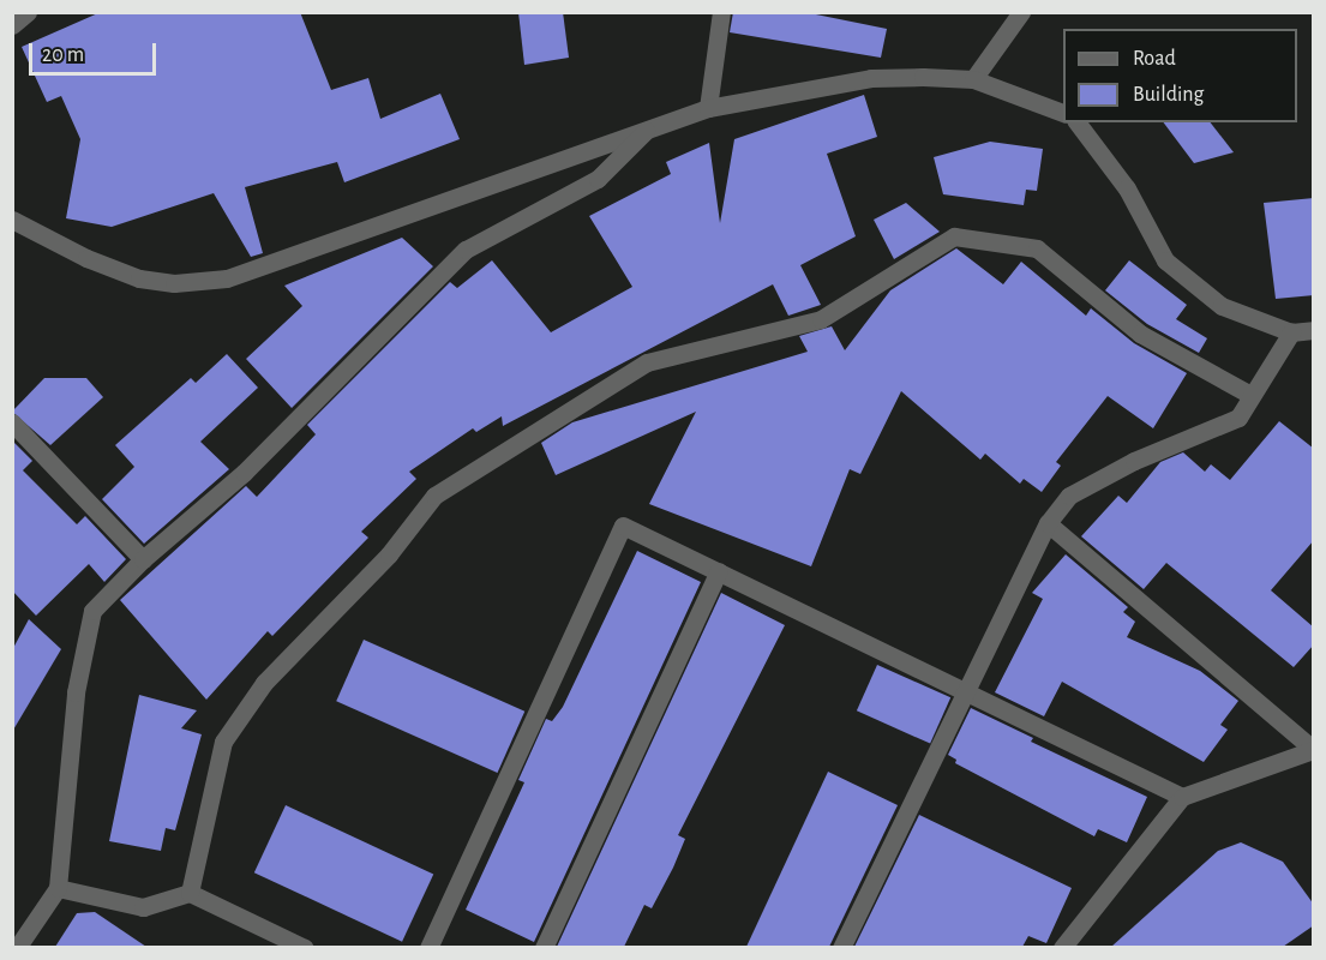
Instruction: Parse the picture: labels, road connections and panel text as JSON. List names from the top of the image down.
{
  "legend": ["Road", "Building"],
  "scale_bar": "20 m"
}
